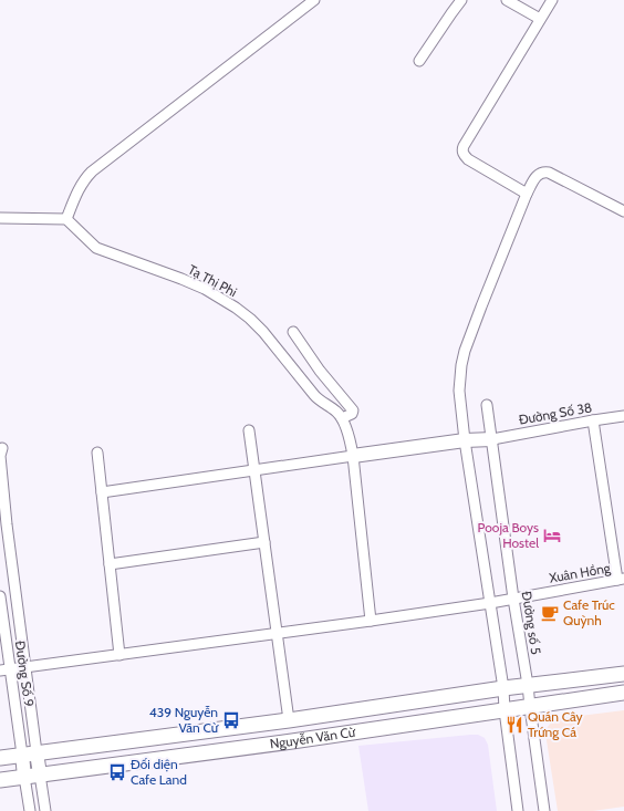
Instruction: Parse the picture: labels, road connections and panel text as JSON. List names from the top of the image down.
{
  "streets": {
    "main road": ["Nguyễn Văn Cừ"],
    "street": [
      "Tạ Thị Phi",
      "Đường Số 38",
      "Xuân Hồng",
      "Đường số 5",
      "Đường Số 9"
    ]
  },
  "crossings": [
    ["Tạ Thị Phi", "Xuân Hồng"],
    ["Đường Số 38", "Đường số 5"],
    ["Xuân Hồng", "Đường số 5"],
    ["Xuân Hồng", "Đường Số 9"],
    ["Đường số 5", "Nguyễn Văn Cừ"],
    ["Đường Số 9", "Nguyễn Văn Cừ"]
  ],
  "places": {
    "hotel": ["Pooja Boys Hostel"],
    "cafe": ["Cafe Trúc Quỳnh"],
    "bus stop": ["439 Nguyễn Văn Cừ", "Đối diện Cafe Land"],
    "restaurant": ["Quán Cây Trứng Cá"]
  }
}
